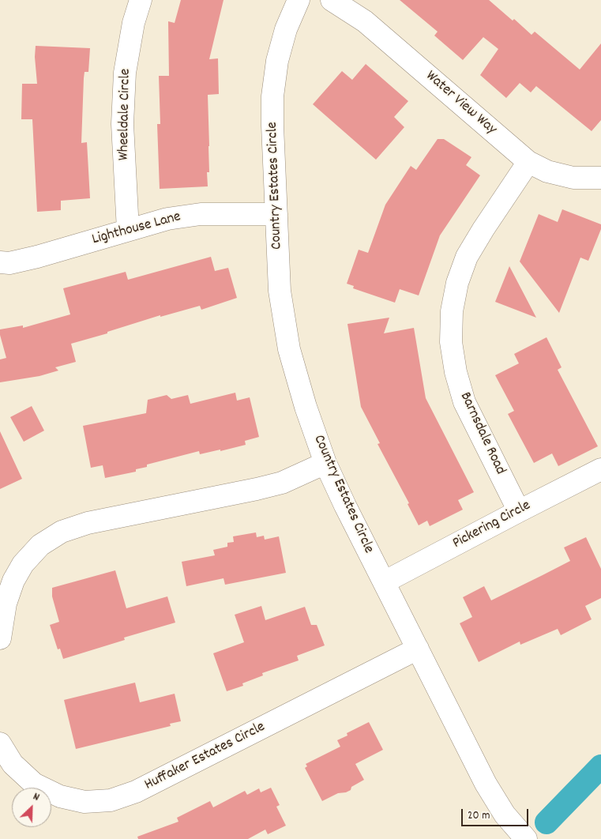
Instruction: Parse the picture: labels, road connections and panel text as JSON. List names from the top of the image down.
{
  "streets": {
    "street": [
      "Water View Way",
      "Wheeldale Circle",
      "Country Estates Circle",
      "Lighthouse Lane",
      "Barnsdale Road",
      "Pickering Circle",
      "Huffaker Estates Circle"
    ]
  },
  "crossings": [
    ["Water View Way", "Barnsdale Road"],
    ["Wheeldale Circle", "Lighthouse Lane"],
    ["Country Estates Circle", "Lighthouse Lane"],
    ["Country Estates Circle", "Pickering Circle"],
    ["Country Estates Circle", "Huffaker Estates Circle"],
    ["Barnsdale Road", "Pickering Circle"]
  ],
  "scale_bar": "20 m",
  "north": "top right"
}
